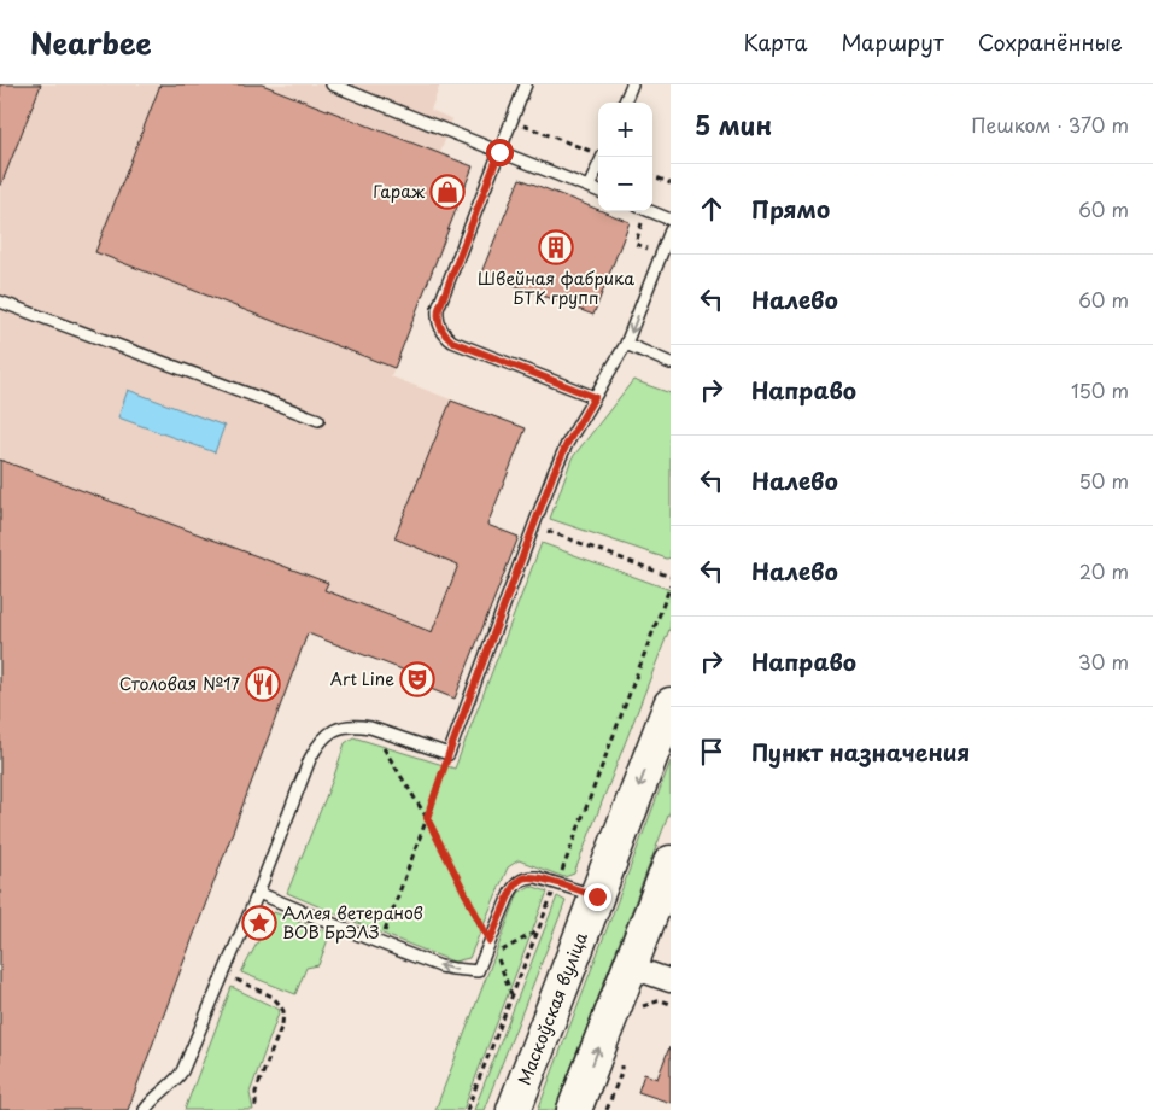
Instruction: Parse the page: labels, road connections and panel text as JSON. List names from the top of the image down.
{
  "streets": {
    "main road": ["Маскоўская вуліца"]
  },
  "one_way": ["Маскоўская вуліца"],
  "places": {
    "shop": ["Гараж"],
    "building": ["Швейная фабрика БТК групп"],
    "theatre": ["Art Line"],
    "restaurant": ["Столовая №17"],
    "place": ["Аллея ветеранов ВОВ БрЭЛЗ"]
  },
  "page": {
    "header": "Nearbee",
    "nav": ["Карта", "Маршрут", "Сохранённые"],
    "heading": ["5 мин", "Пешком · 370 m"],
    "map_buttons": ["+", "−"],
    "list": [
      ["Прямо", "60 m"],
      ["Налево", "60 m"],
      ["Направо", "150 m"],
      ["Налево", "50 m"],
      ["Налево", "20 m"],
      ["Направо", "30 m"],
      "Пункт назначения"
    ]
  }
}
